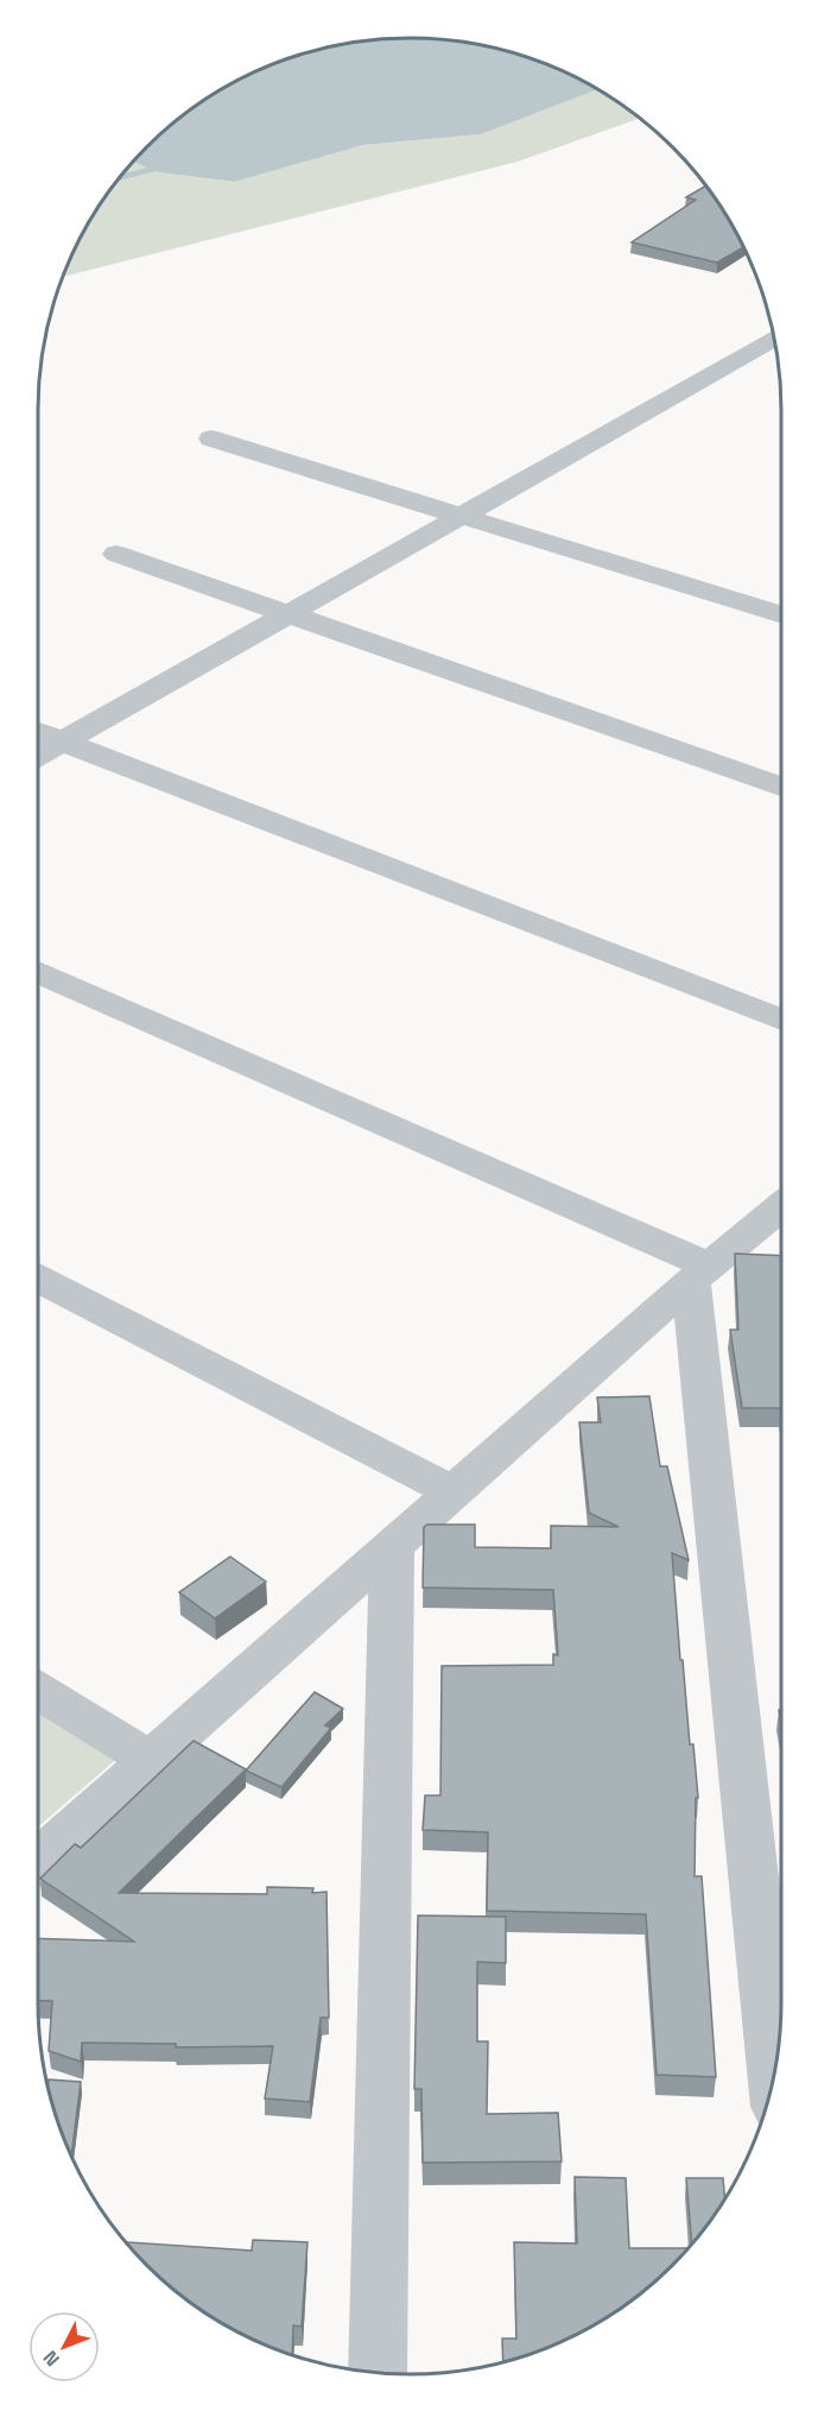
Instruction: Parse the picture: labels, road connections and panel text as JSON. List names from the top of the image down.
{
  "north": "bottom left"
}
